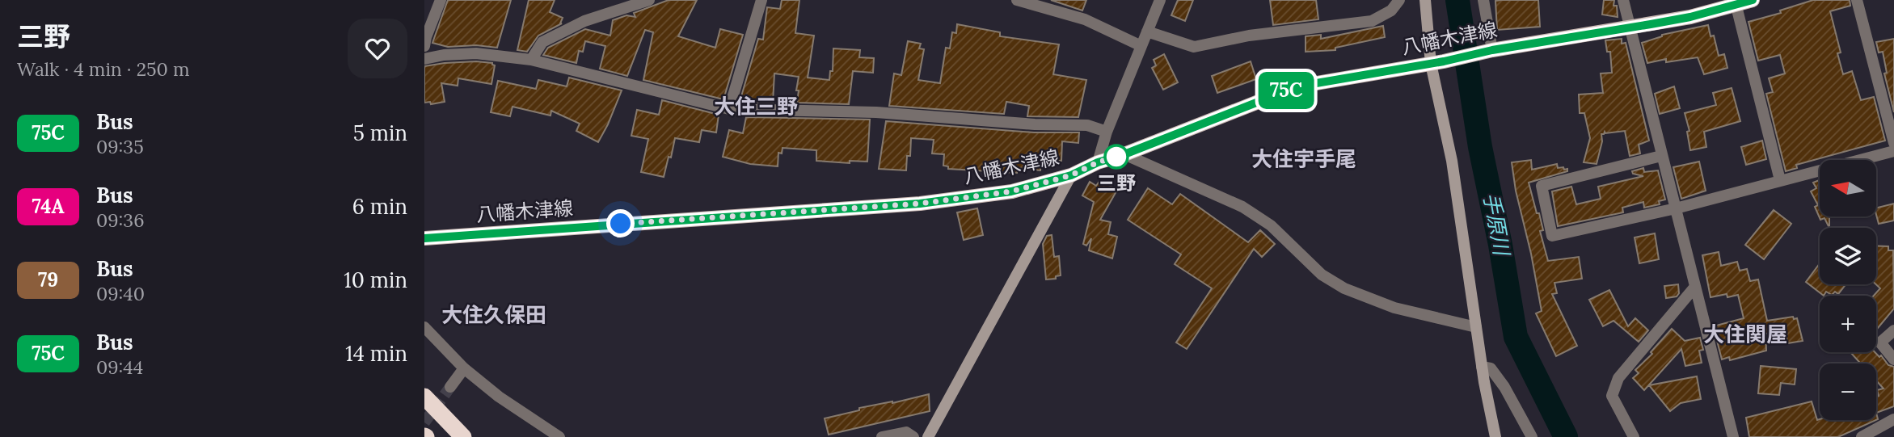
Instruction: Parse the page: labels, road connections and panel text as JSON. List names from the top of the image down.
{
  "streets": {
    "main road": ["八幡木津線"]
  },
  "districts": [
    "大住三野",
    "大住宇手尾",
    "大住久保田",
    "大住関屋"
  ],
  "water": ["手原川"],
  "places": ["三野"],
  "lines": ["bus line 75C"],
  "north": "left",
  "page": {
    "heading": ["三野", "Walk · 4 min · 250 m"],
    "on_map": "75C",
    "list": [
      {
        "mark": "75C",
        "name": "Bus",
        "note": "09:35",
        "value": "5 min"
      },
      {
        "mark": "74A",
        "name": "Bus",
        "note": "09:36",
        "value": "6 min"
      },
      {
        "mark": "79",
        "name": "Bus",
        "note": "09:40",
        "value": "10 min"
      },
      {
        "mark": "75C",
        "name": "Bus",
        "note": "09:44",
        "value": "14 min"
      }
    ],
    "map_buttons": ["+", "−"]
  }
}
